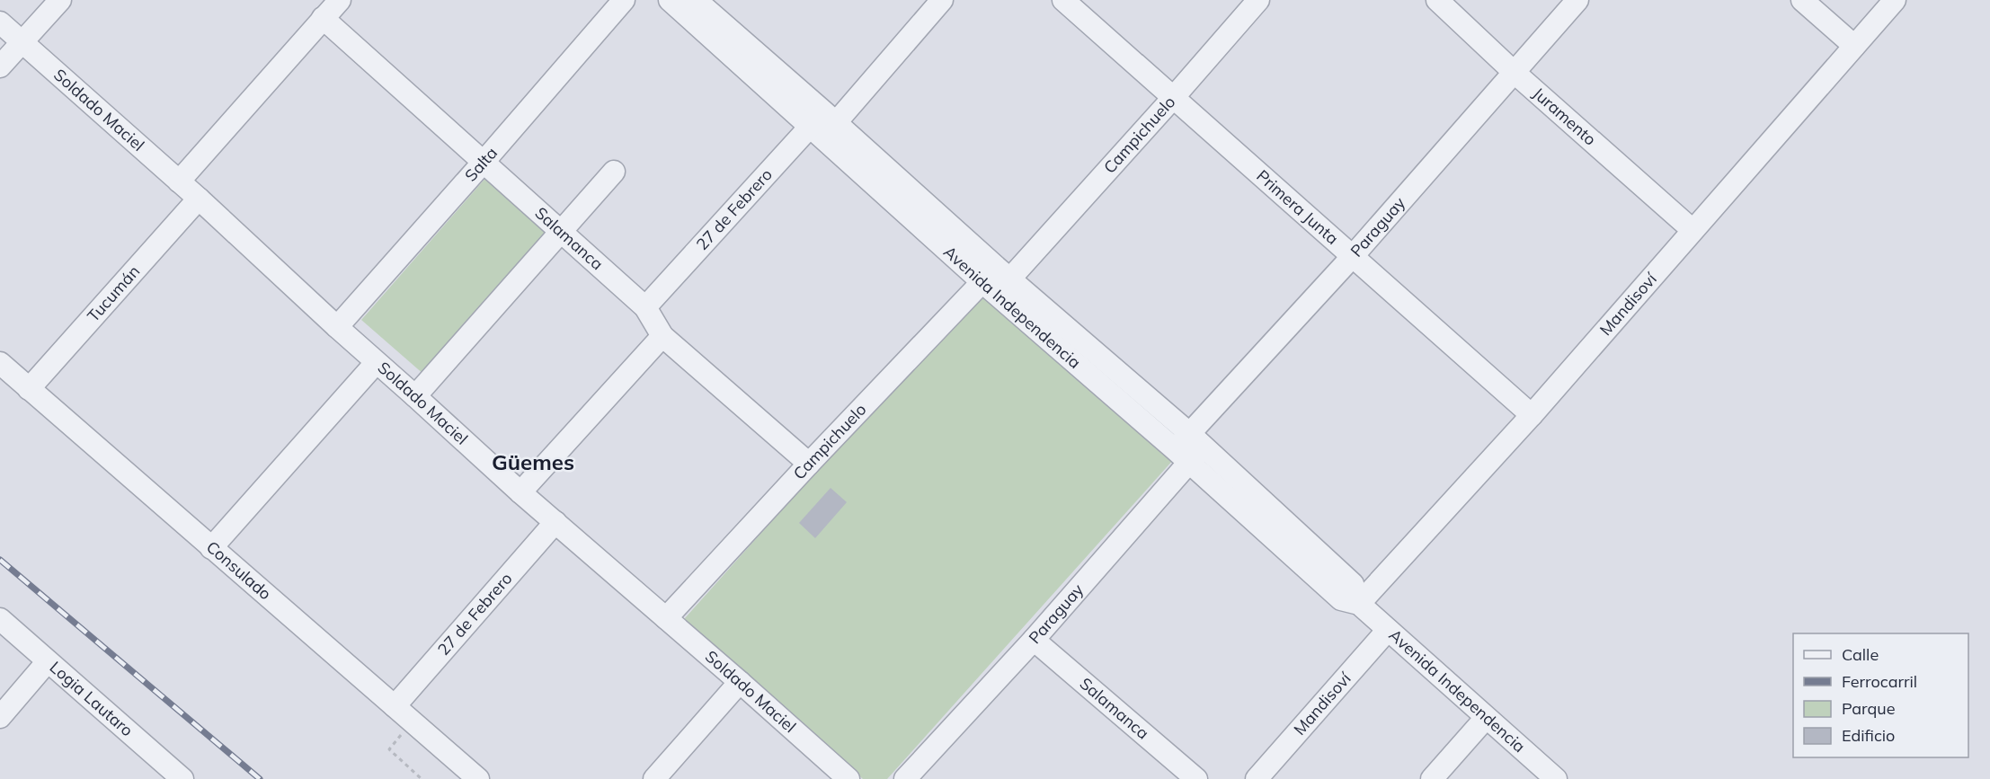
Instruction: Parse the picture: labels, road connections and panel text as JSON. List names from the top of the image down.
{
  "streets": {
    "street": [
      "Soldado Maciel",
      "Juramento",
      "Campichuelo",
      "Salta",
      "Primera Junta",
      "27 de Febrero",
      "Paraguay",
      "Salamanca",
      "Tucumán",
      "Mandisoví",
      "Avenida Independencia",
      "Consulado",
      "Logia Lautaro"
    ]
  },
  "crossings": [
    ["Soldado Maciel", "Campichuelo"],
    ["Soldado Maciel", "Salta"],
    ["Soldado Maciel", "27 de Febrero"],
    ["Soldado Maciel", "Tucumán"],
    ["Juramento", "Paraguay"],
    ["Juramento", "Mandisoví"],
    ["Campichuelo", "Primera Junta"],
    ["Campichuelo", "Salamanca"],
    ["Campichuelo", "Avenida Independencia"],
    ["Salta", "Salamanca"],
    ["Primera Junta", "Paraguay"],
    ["Primera Junta", "Mandisoví"],
    ["27 de Febrero", "Salamanca"],
    ["27 de Febrero", "Avenida Independencia"],
    ["27 de Febrero", "Consulado"],
    ["Paraguay", "Salamanca"],
    ["Paraguay", "Avenida Independencia"],
    ["Tucumán", "Consulado"],
    ["Mandisoví", "Avenida Independencia"]
  ],
  "districts": ["Güemes"],
  "legend": [
    "Calle",
    "Ferrocarril",
    "Parque",
    "Edificio"
  ]
}
